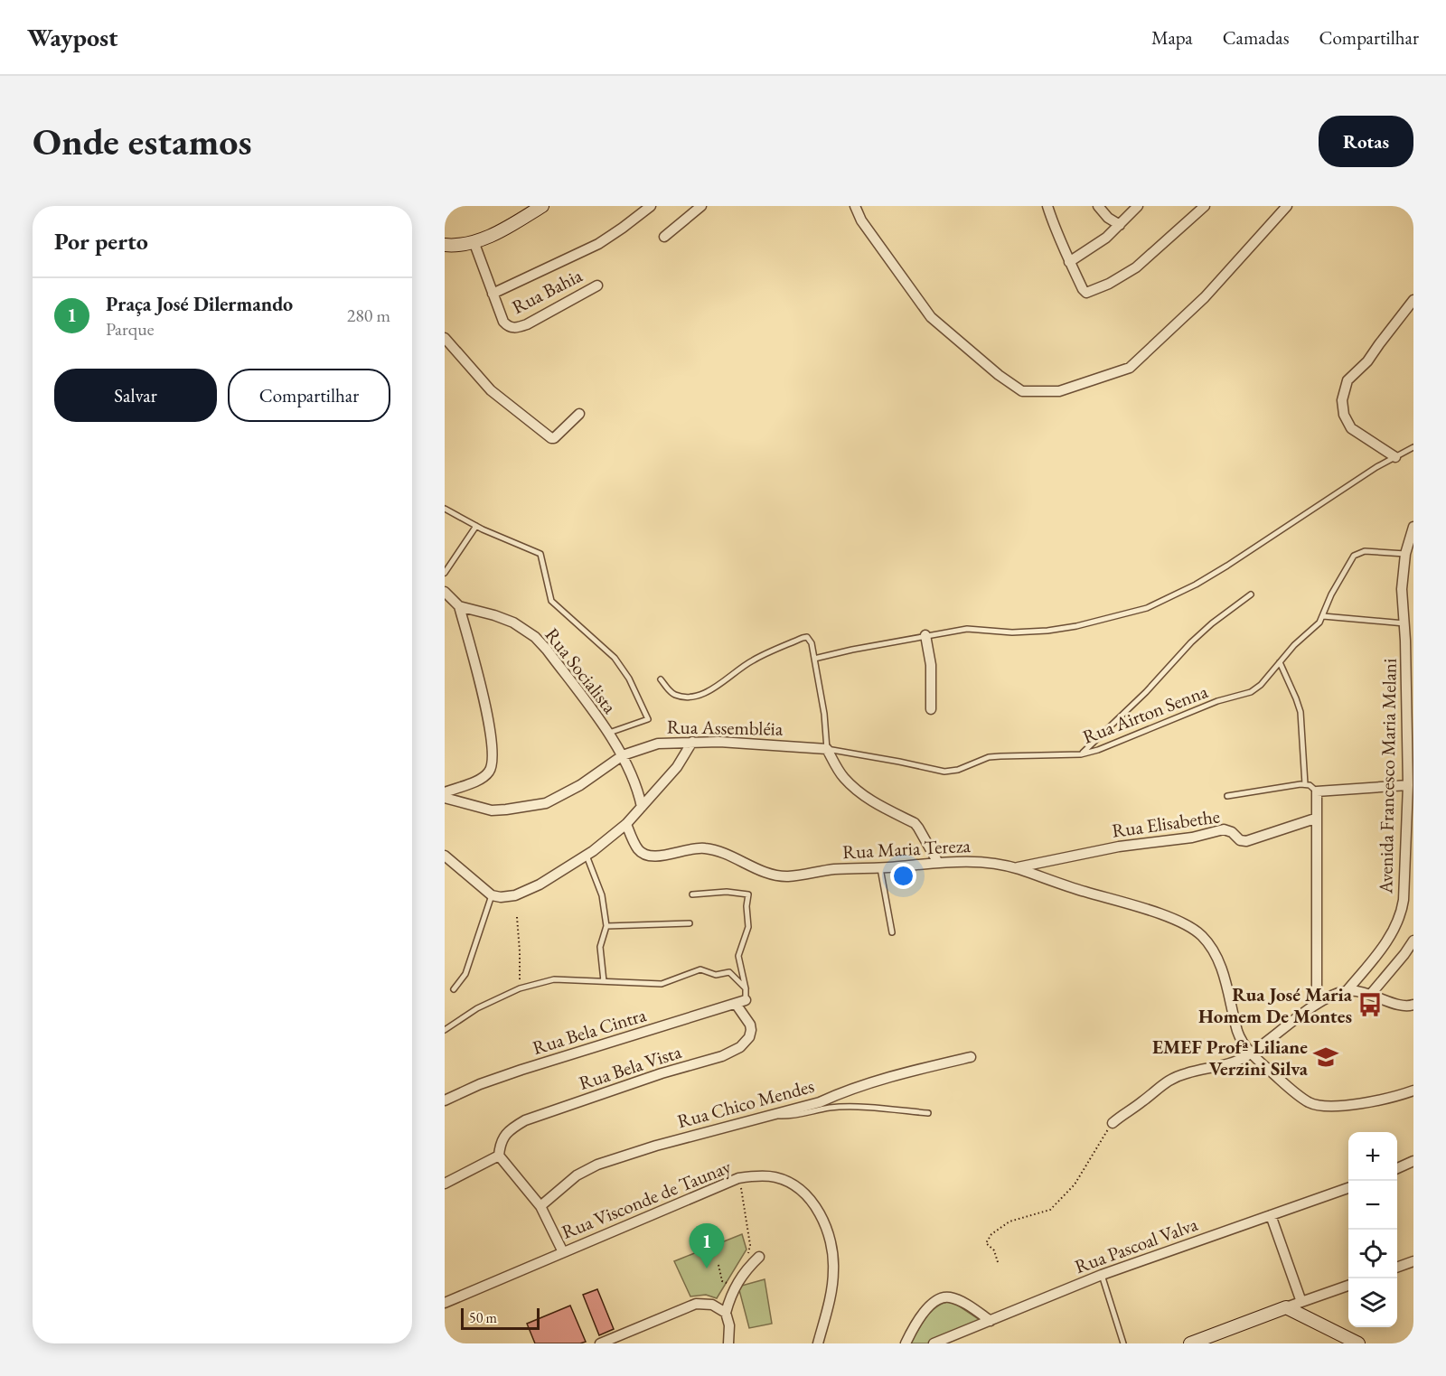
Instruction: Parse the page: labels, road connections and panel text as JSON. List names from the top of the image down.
{
  "streets": {
    "street": [
      "Rua Bahia",
      "Rua Socialista",
      "Rua Assembléia",
      "Avenida Francesco Maria Melani",
      "Rua Elisabethe",
      "Rua Maria Tereza",
      "Rua Bela Cintra",
      "Rua Bela Vista",
      "Rua Chico Mendes",
      "Rua Visconde de Taunay",
      "Rua Pascoal Valva"
    ],
    "lane": ["Rua Airton Senna"]
  },
  "crossings": [
    ["Rua Socialista", "Rua Assembléia"],
    ["Rua Airton Senna", "Rua Assembléia"],
    ["Rua Airton Senna", "Avenida Francesco Maria Melani"],
    ["Rua Elisabethe", "Rua Maria Tereza"],
    ["Rua Bela Cintra", "Rua Bela Vista"]
  ],
  "places": {
    "bus stop": ["Rua José Maria Homem De Montes"],
    "school or university": ["EMEF Profª Liliane Verzini Silva"]
  },
  "scale_bar": "50 m",
  "page": {
    "header": "Waypost",
    "nav": ["Mapa", "Camadas", "Compartilhar"],
    "buttons": [
      "Rotas",
      ["Salvar", "Compartilhar"]
    ],
    "title": "Onde estamos",
    "heading": "Por perto",
    "list": [
      {
        "mark": "1",
        "name": "Praça José Dilermando",
        "note": "Parque",
        "value": "280 m"
      }
    ],
    "map_buttons": ["+", "−"],
    "pins": "1",
    "scale": "50 m"
  }
}
